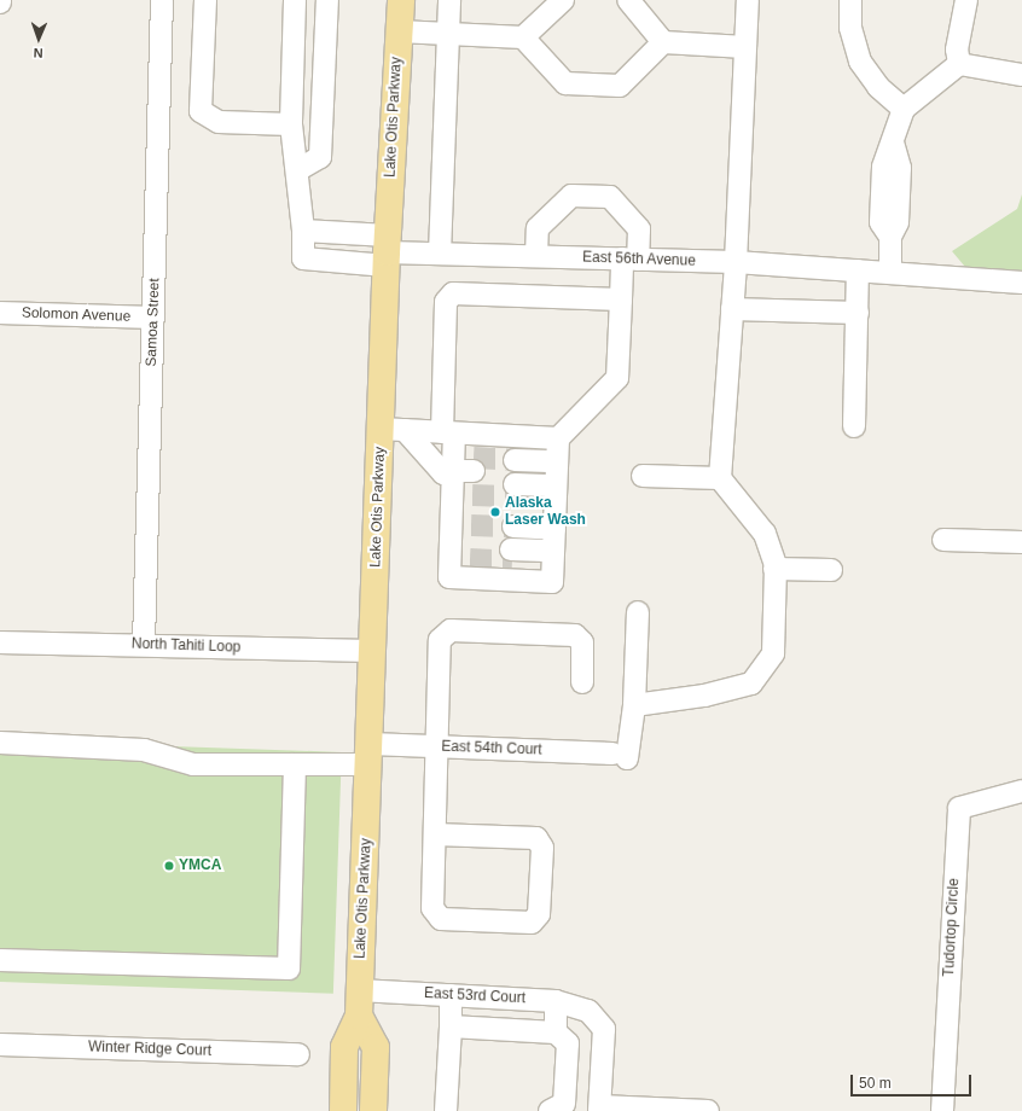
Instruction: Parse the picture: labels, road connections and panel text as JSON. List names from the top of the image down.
{
  "streets": {
    "main road": ["Lake Otis Parkway"],
    "street": [
      "East 56th Avenue",
      "Solomon Avenue",
      "Samoa Street",
      "North Tahiti Loop",
      "East 54th Court",
      "Tudortop Circle",
      "East 53rd Court",
      "Winter Ridge Court"
    ]
  },
  "crossings": [
    ["Lake Otis Parkway", "East 56th Avenue"],
    ["Lake Otis Parkway", "North Tahiti Loop"],
    ["Lake Otis Parkway", "East 54th Court"],
    ["Lake Otis Parkway", "East 53rd Court"],
    ["Solomon Avenue", "Samoa Street"],
    ["Samoa Street", "North Tahiti Loop"]
  ],
  "places": ["Alaska Laser Wash", "YMCA"],
  "scale_bar": "50 m",
  "north": "bottom"
}
